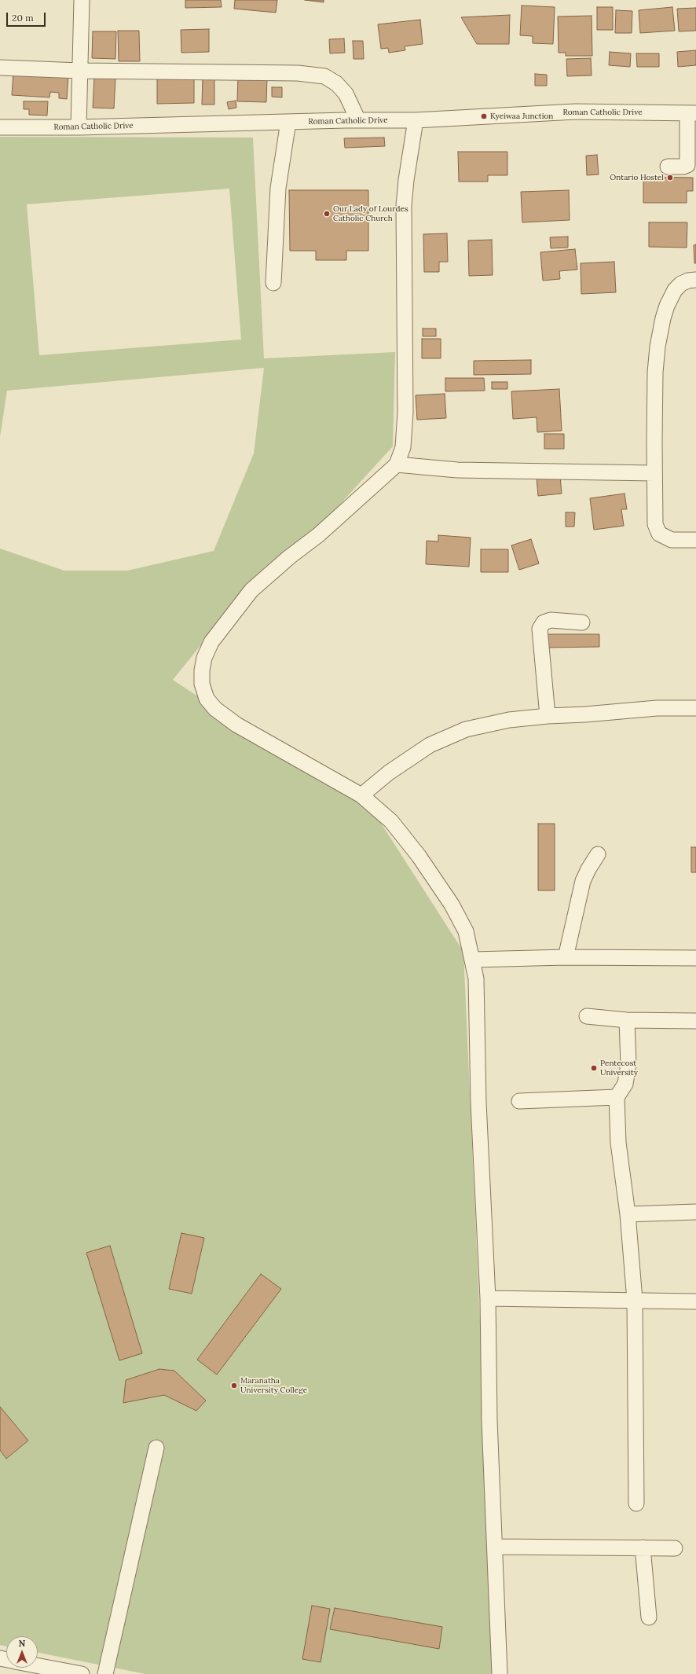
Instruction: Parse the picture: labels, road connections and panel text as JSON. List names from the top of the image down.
{
  "streets": {
    "street": ["Roman Catholic Drive"]
  },
  "places": [
    "Kyeiwaa Junction",
    "Ontario Hostel",
    "Our Lady of Lourdes Catholic Church",
    "Pentecost University",
    "Maranatha University College"
  ],
  "scale_bar": "20 m",
  "north": "top"
}
